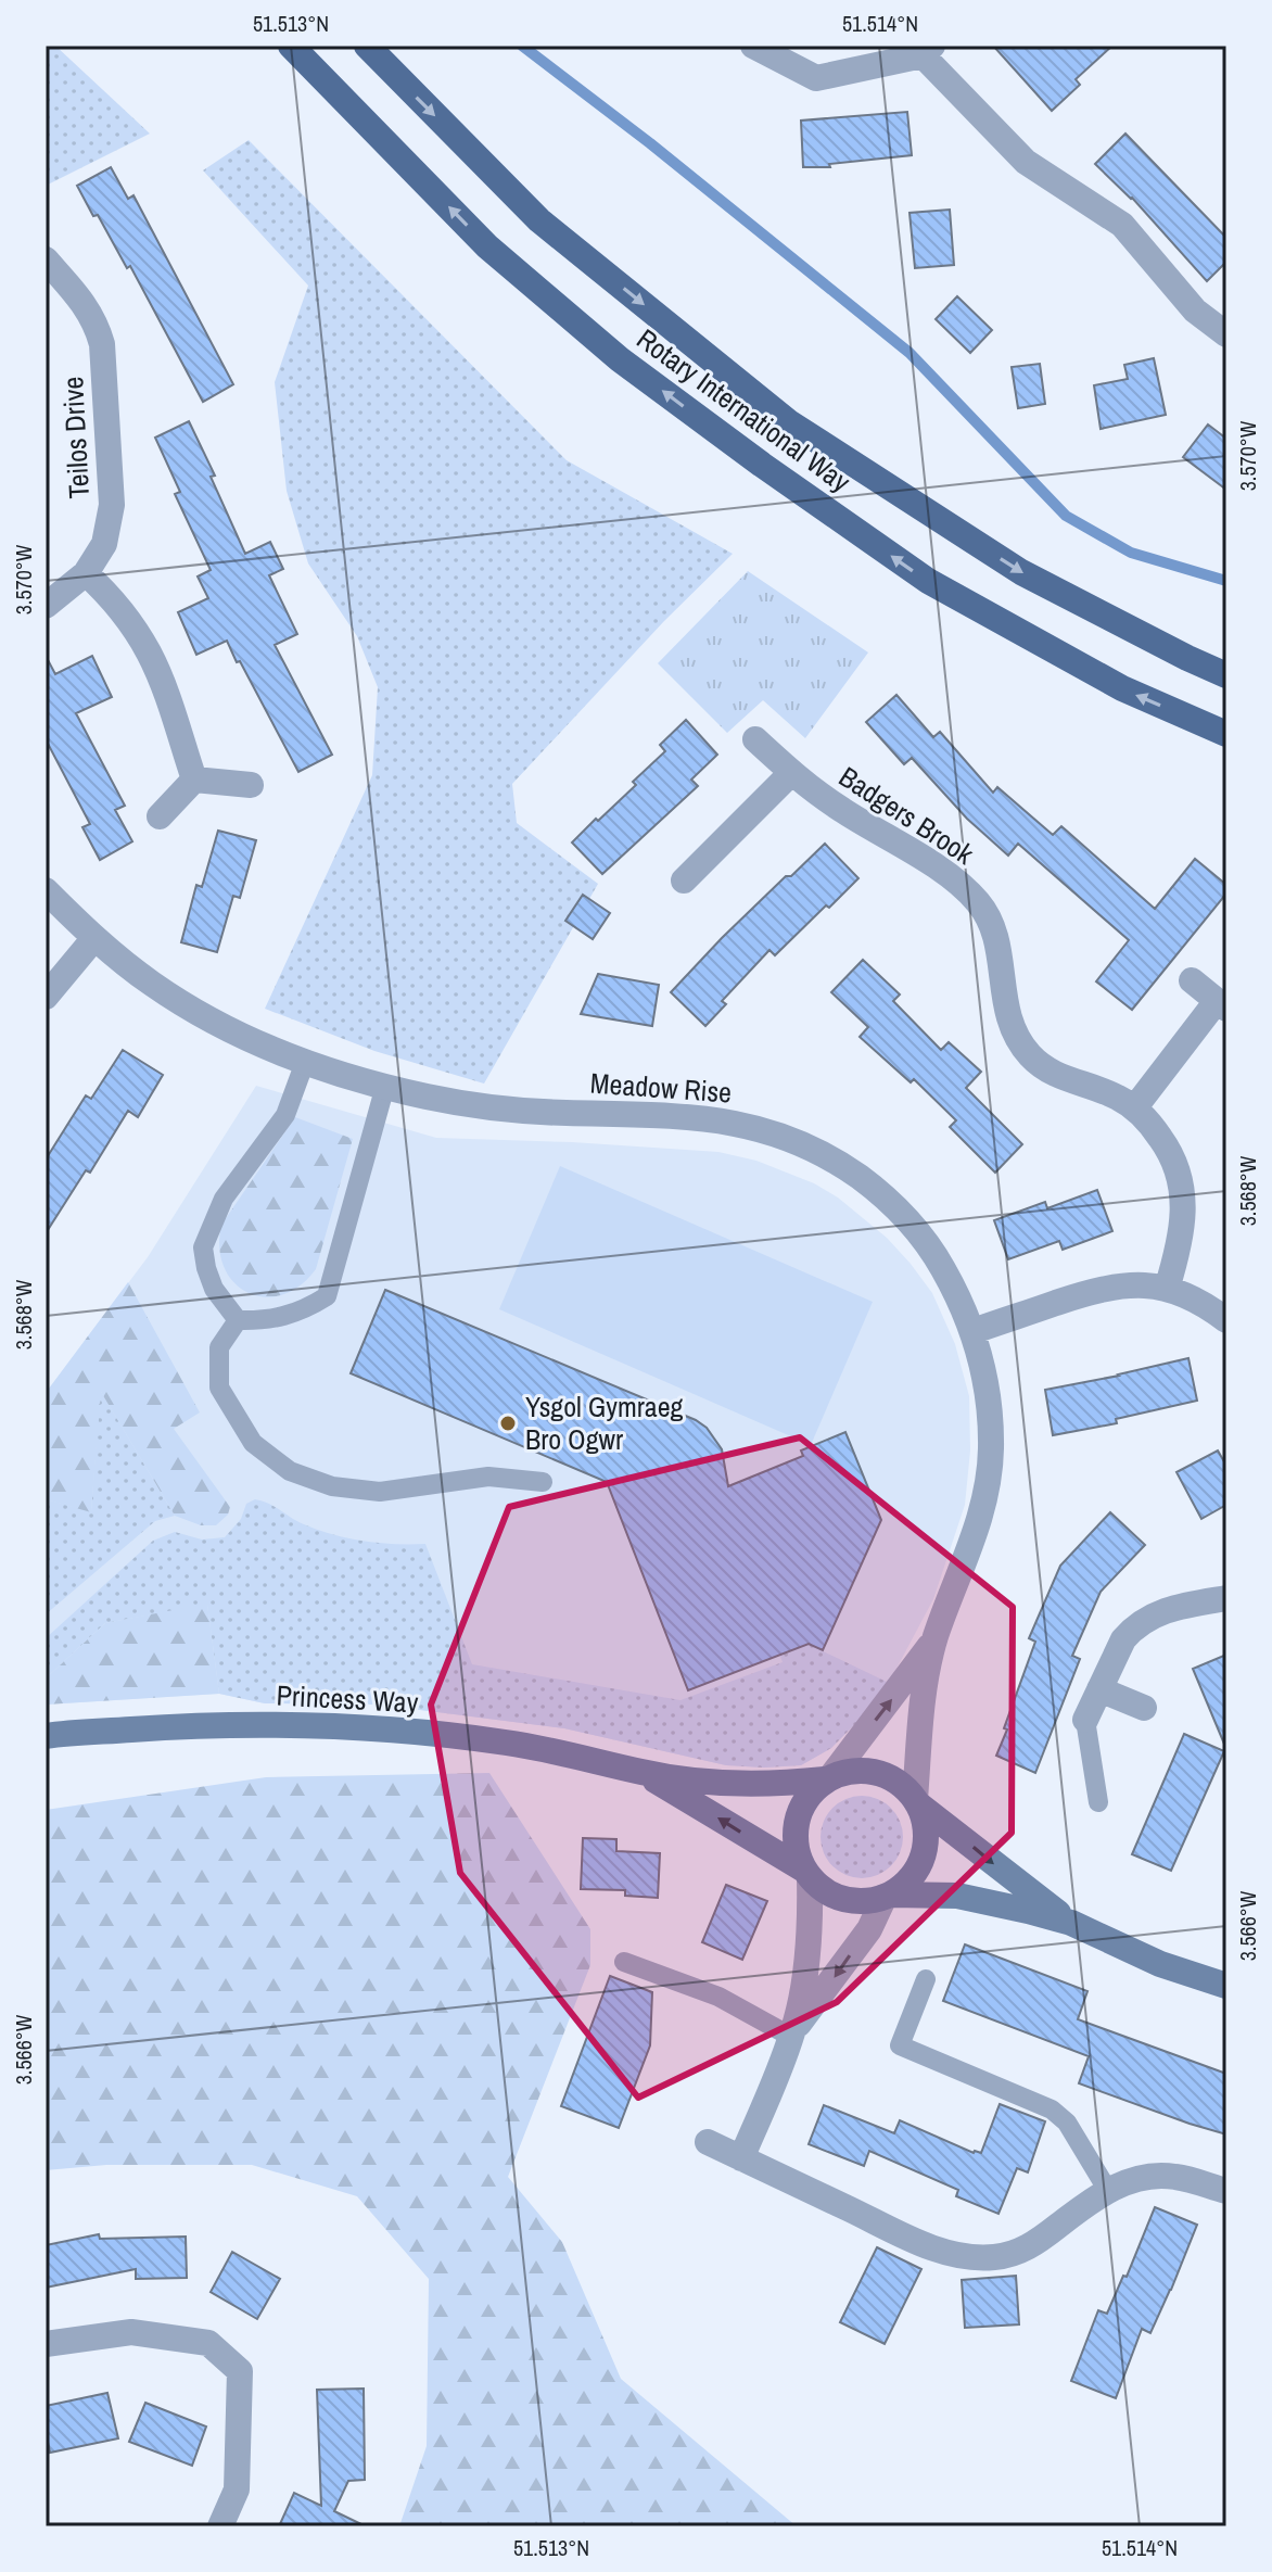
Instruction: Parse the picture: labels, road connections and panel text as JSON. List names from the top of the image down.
{
  "streets": {
    "main road": ["Rotary International Way"],
    "street": [
      "Teilos Drive",
      "Badgers Brook",
      "Meadow Rise",
      "Princess Way"
    ]
  },
  "crossings": [
    ["Meadow Rise", "Princess Way"]
  ],
  "places": ["Ysgol Gymraeg Bro Ogwr"],
  "coordinates": [
    "51.513°N",
    "51.514°N",
    "3.570°W",
    "3.568°W",
    "3.566°W"
  ]
}
